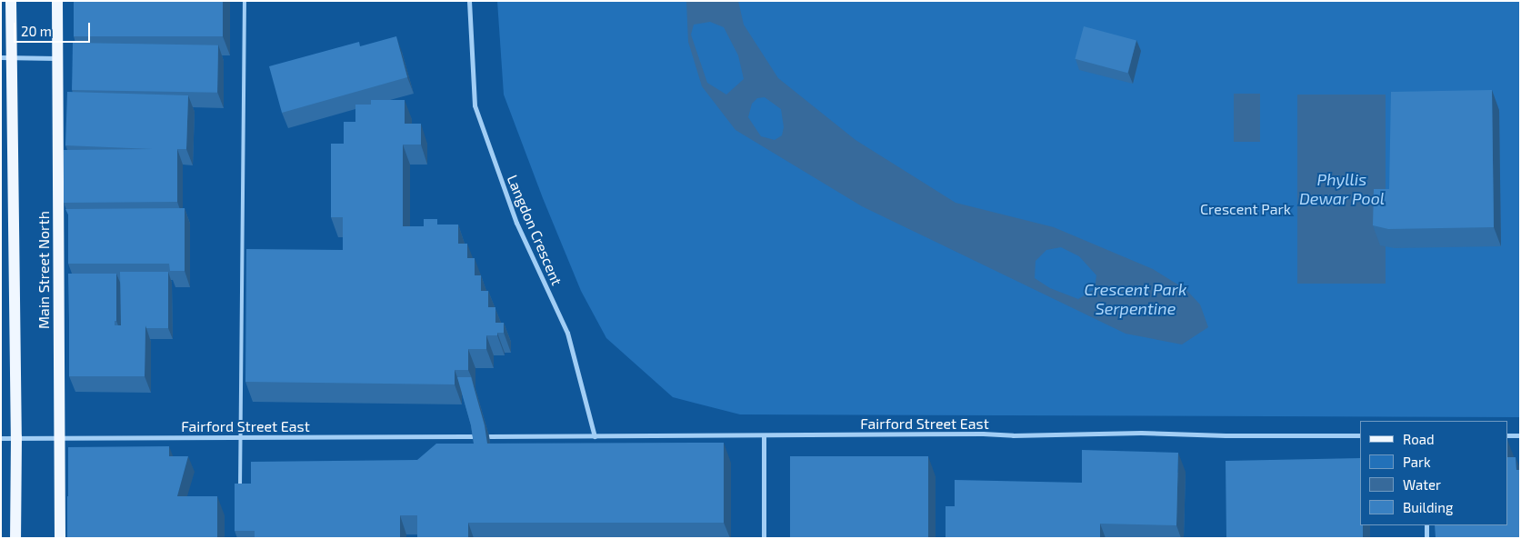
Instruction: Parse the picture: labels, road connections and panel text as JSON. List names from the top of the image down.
{
  "streets": {
    "main road": ["Main Street North"],
    "street": ["Langdon Crescent", "Fairford Street East"]
  },
  "crossings": [
    ["Langdon Crescent", "Fairford Street East"],
    ["Main Street North", "Fairford Street East"]
  ],
  "water": ["Phyllis Dewar Pool", "Crescent Park Serpentine"],
  "parks": ["Crescent Park"],
  "legend": [
    "Road",
    "Park",
    "Water",
    "Building"
  ],
  "scale_bar": "20 m"
}
